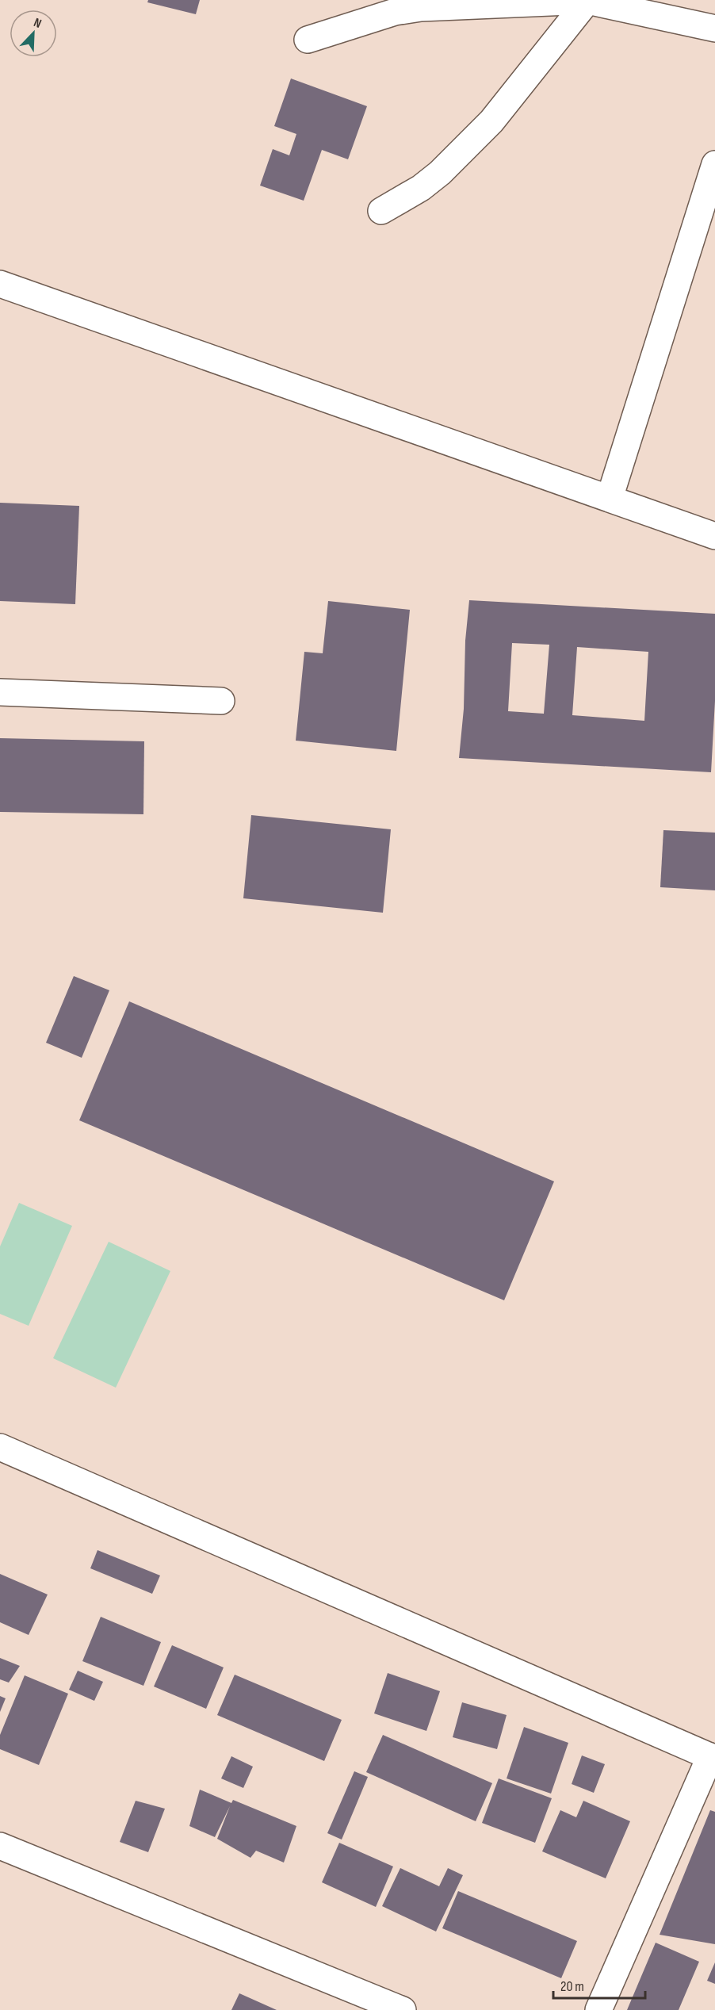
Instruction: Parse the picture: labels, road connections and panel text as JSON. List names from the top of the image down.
{
  "scale_bar": "20 m",
  "north": "top right"
}
